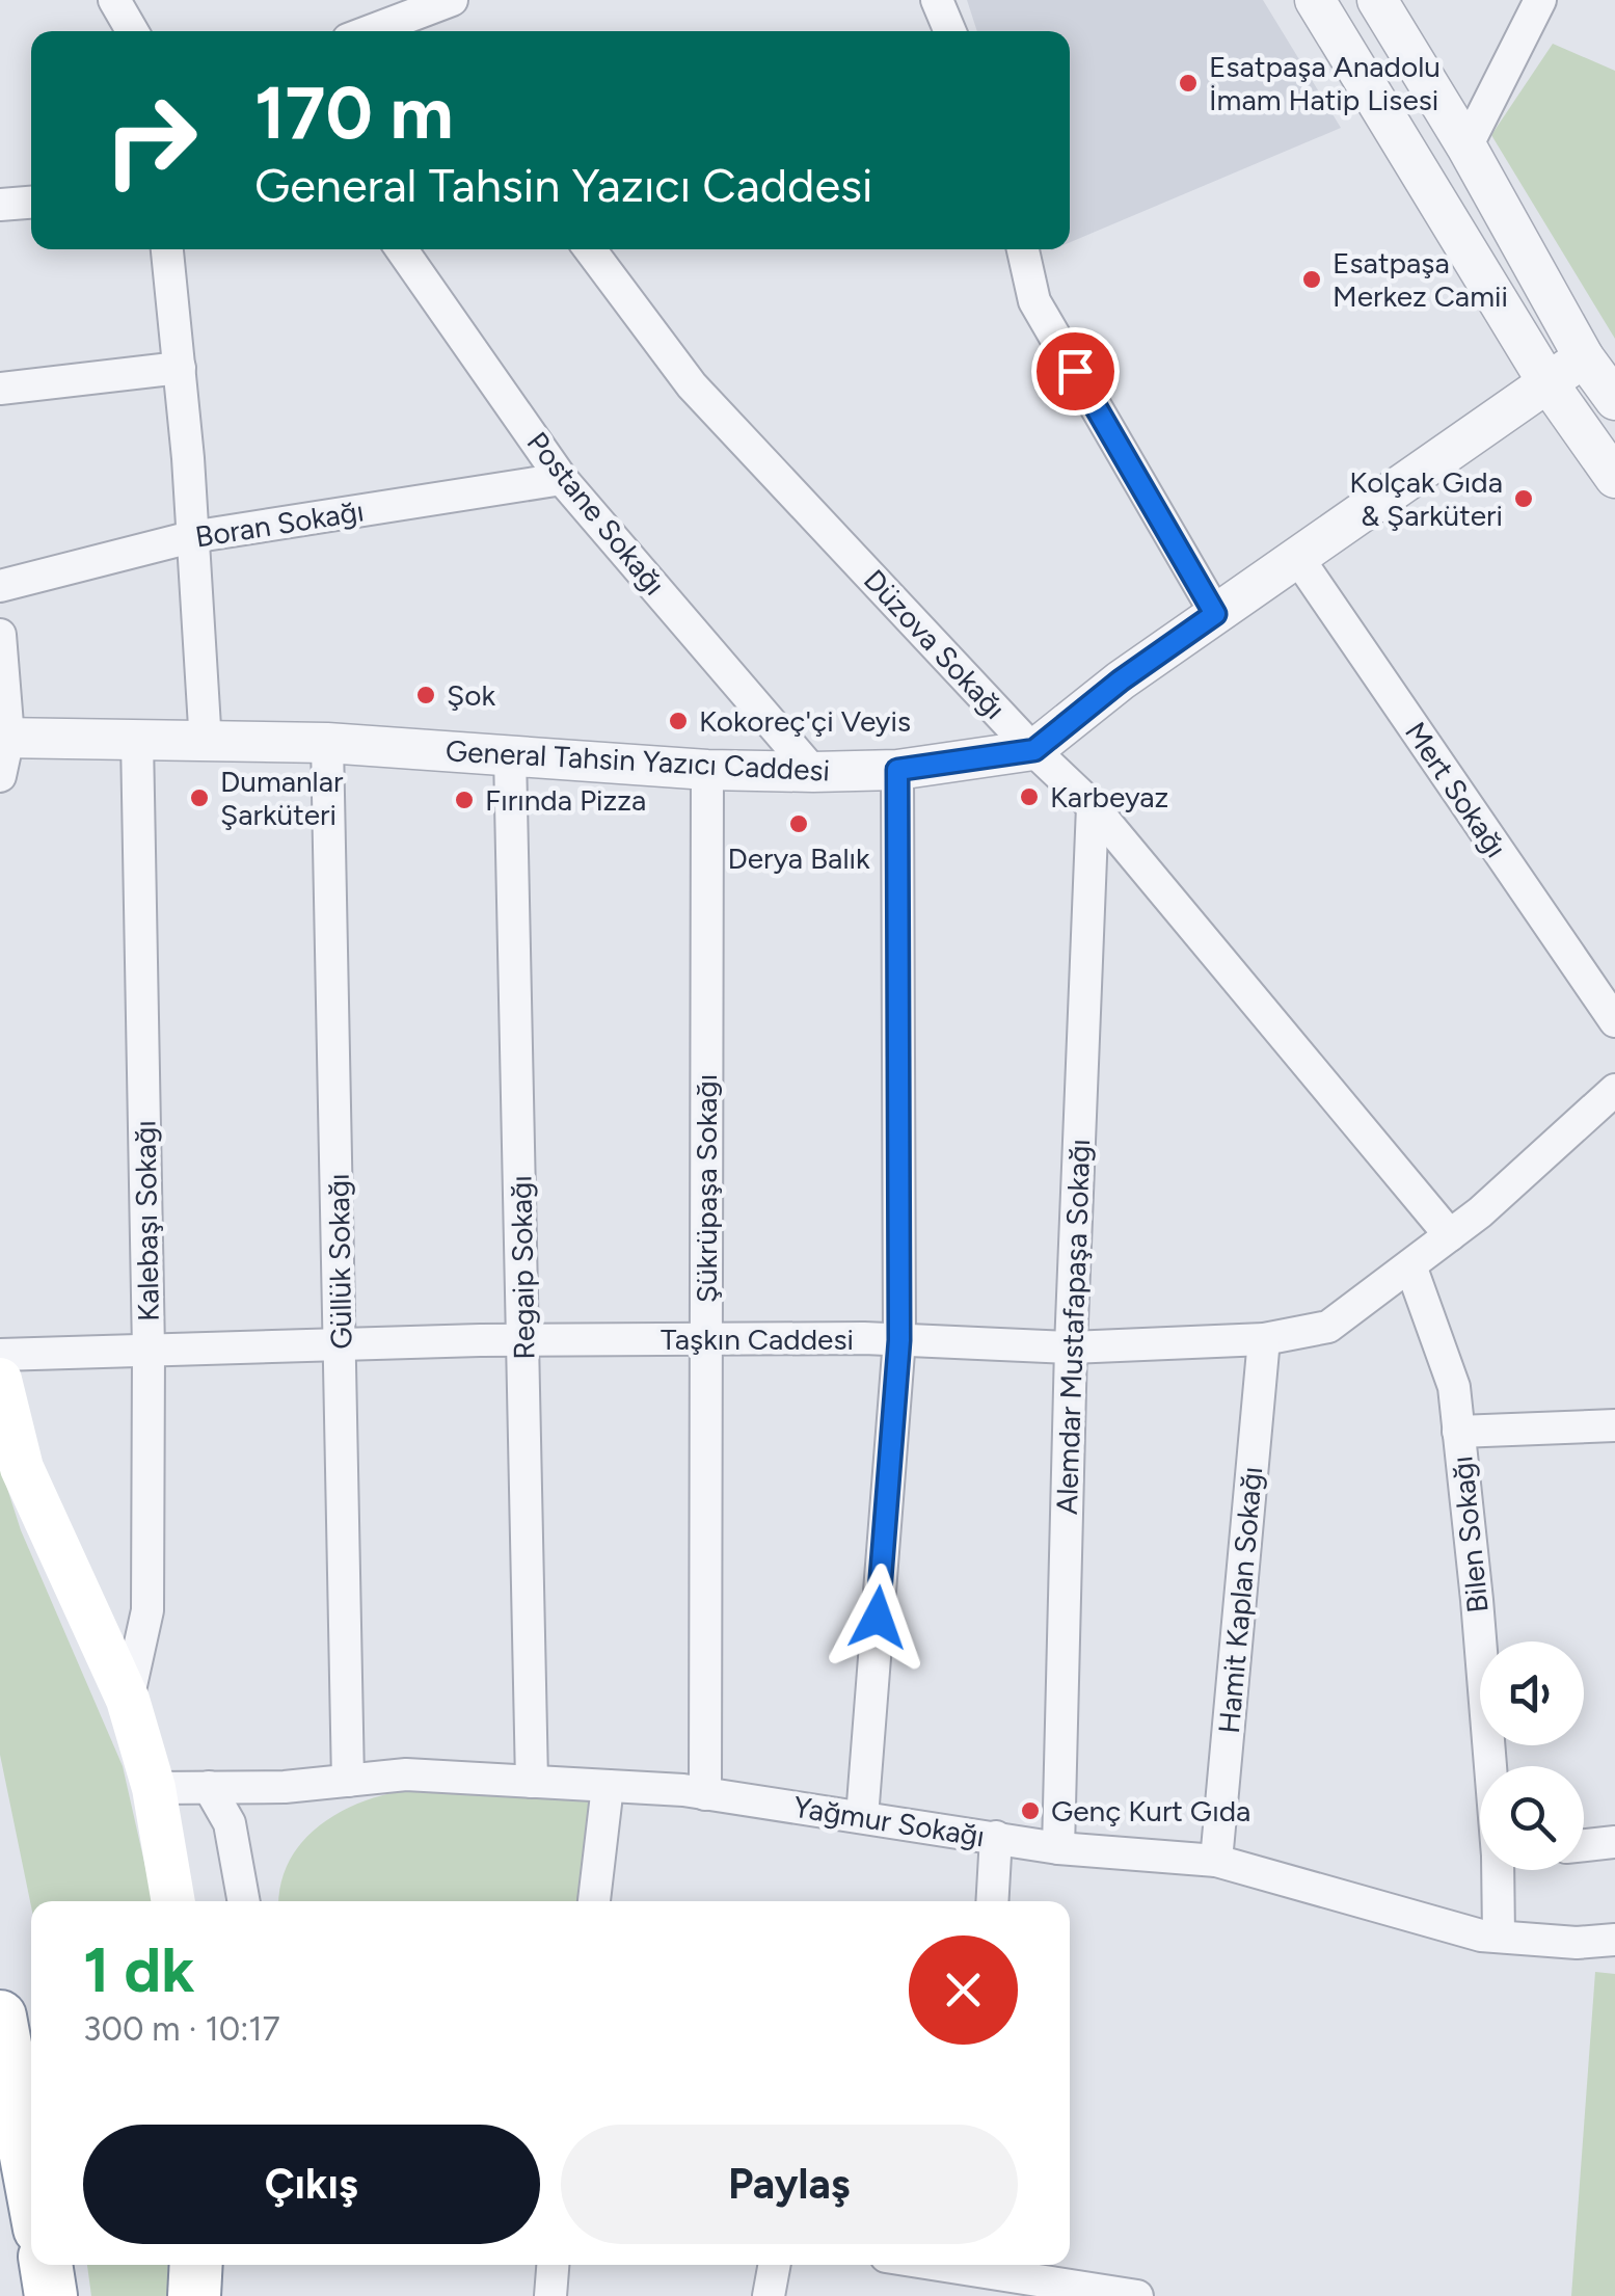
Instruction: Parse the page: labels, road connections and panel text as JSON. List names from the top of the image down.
{
  "streets": {
    "street": [
      "Postane Sokağı",
      "Boran Sokağı",
      "Düzova Sokağı",
      "General Tahsin Yazıcı Caddesi",
      "Mert Sokağı",
      "Şükrüpaşa Sokağı",
      "Kalebaşı Sokağı",
      "Güllük Sokağı",
      "Regaip Sokağı",
      "Alemdar Mustafapaşa Sokağı",
      "Taşkın Caddesi",
      "Bilen Sokağı",
      "Hamit Kaplan Sokağı",
      "Yağmur Sokağı"
    ]
  },
  "crossings": [
    ["Postane Sokağı", "Boran Sokağı"],
    ["Postane Sokağı", "General Tahsin Yazıcı Caddesi"],
    ["Düzova Sokağı", "General Tahsin Yazıcı Caddesi"],
    ["Düzova Sokağı", "Alemdar Mustafapaşa Sokağı"],
    ["Düzova Sokağı", "Taşkın Caddesi"],
    ["General Tahsin Yazıcı Caddesi", "Şükrüpaşa Sokağı"],
    ["General Tahsin Yazıcı Caddesi", "Kalebaşı Sokağı"],
    ["General Tahsin Yazıcı Caddesi", "Güllük Sokağı"],
    ["General Tahsin Yazıcı Caddesi", "Regaip Sokağı"],
    ["Şükrüpaşa Sokağı", "Taşkın Caddesi"],
    ["Şükrüpaşa Sokağı", "Yağmur Sokağı"],
    ["Kalebaşı Sokağı", "Taşkın Caddesi"],
    ["Güllük Sokağı", "Taşkın Caddesi"],
    ["Güllük Sokağı", "Yağmur Sokağı"],
    ["Regaip Sokağı", "Taşkın Caddesi"],
    ["Regaip Sokağı", "Yağmur Sokağı"],
    ["Alemdar Mustafapaşa Sokağı", "Taşkın Caddesi"],
    ["Alemdar Mustafapaşa Sokağı", "Yağmur Sokağı"],
    ["Taşkın Caddesi", "Bilen Sokağı"],
    ["Taşkın Caddesi", "Hamit Kaplan Sokağı"],
    ["Bilen Sokağı", "Yağmur Sokağı"],
    ["Hamit Kaplan Sokağı", "Yağmur Sokağı"]
  ],
  "places": [
    "Esatpaşa Anadolu İmam Hatip Lisesi",
    "Esatpaşa Merkez Camii",
    "Kolçak Gıda & Şarküteri",
    "Şok",
    "Kokoreç'çi Veyis",
    "Karbeyaz",
    "Dumanlar Şarküteri",
    "Fırında Pizza",
    "Derya Balık",
    "Genç Kurt Gıda"
  ],
  "page": {
    "turn": ["170 m", "General Tahsin Yazıcı Caddesi"],
    "heading": ["1 dk", "300 m · 10:17"],
    "buttons": ["Çıkış", "Paylaş"]
  }
}
